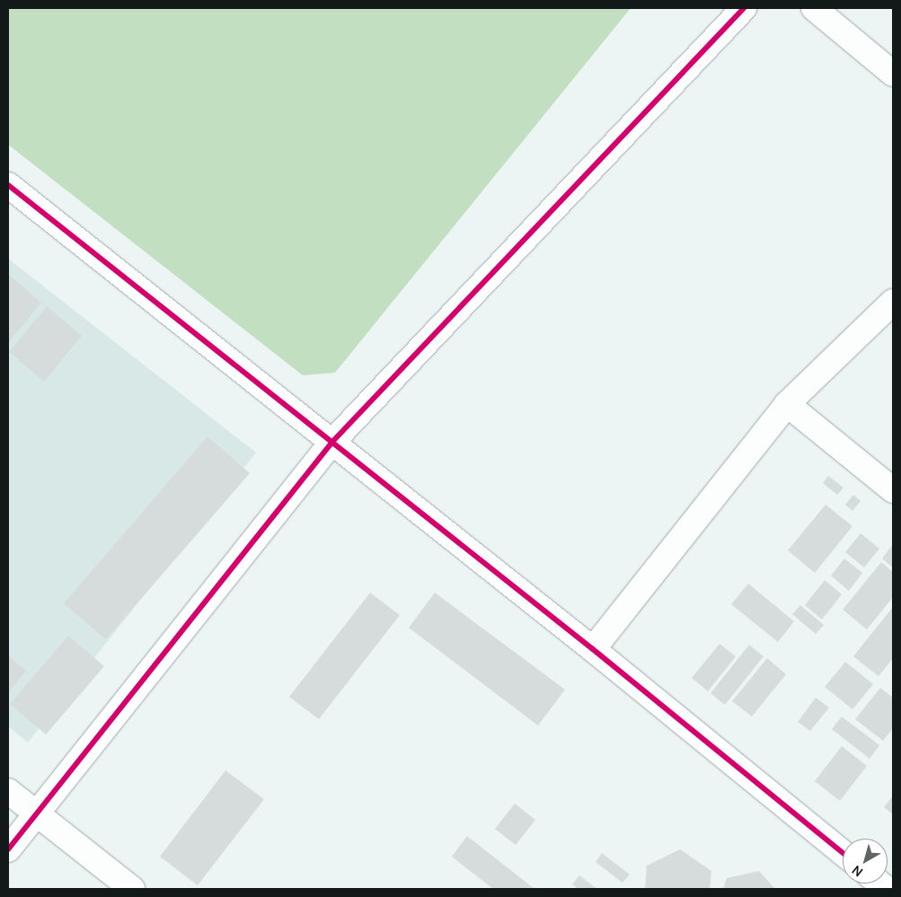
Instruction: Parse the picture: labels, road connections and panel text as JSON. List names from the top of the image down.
{
  "north": "bottom left"
}
